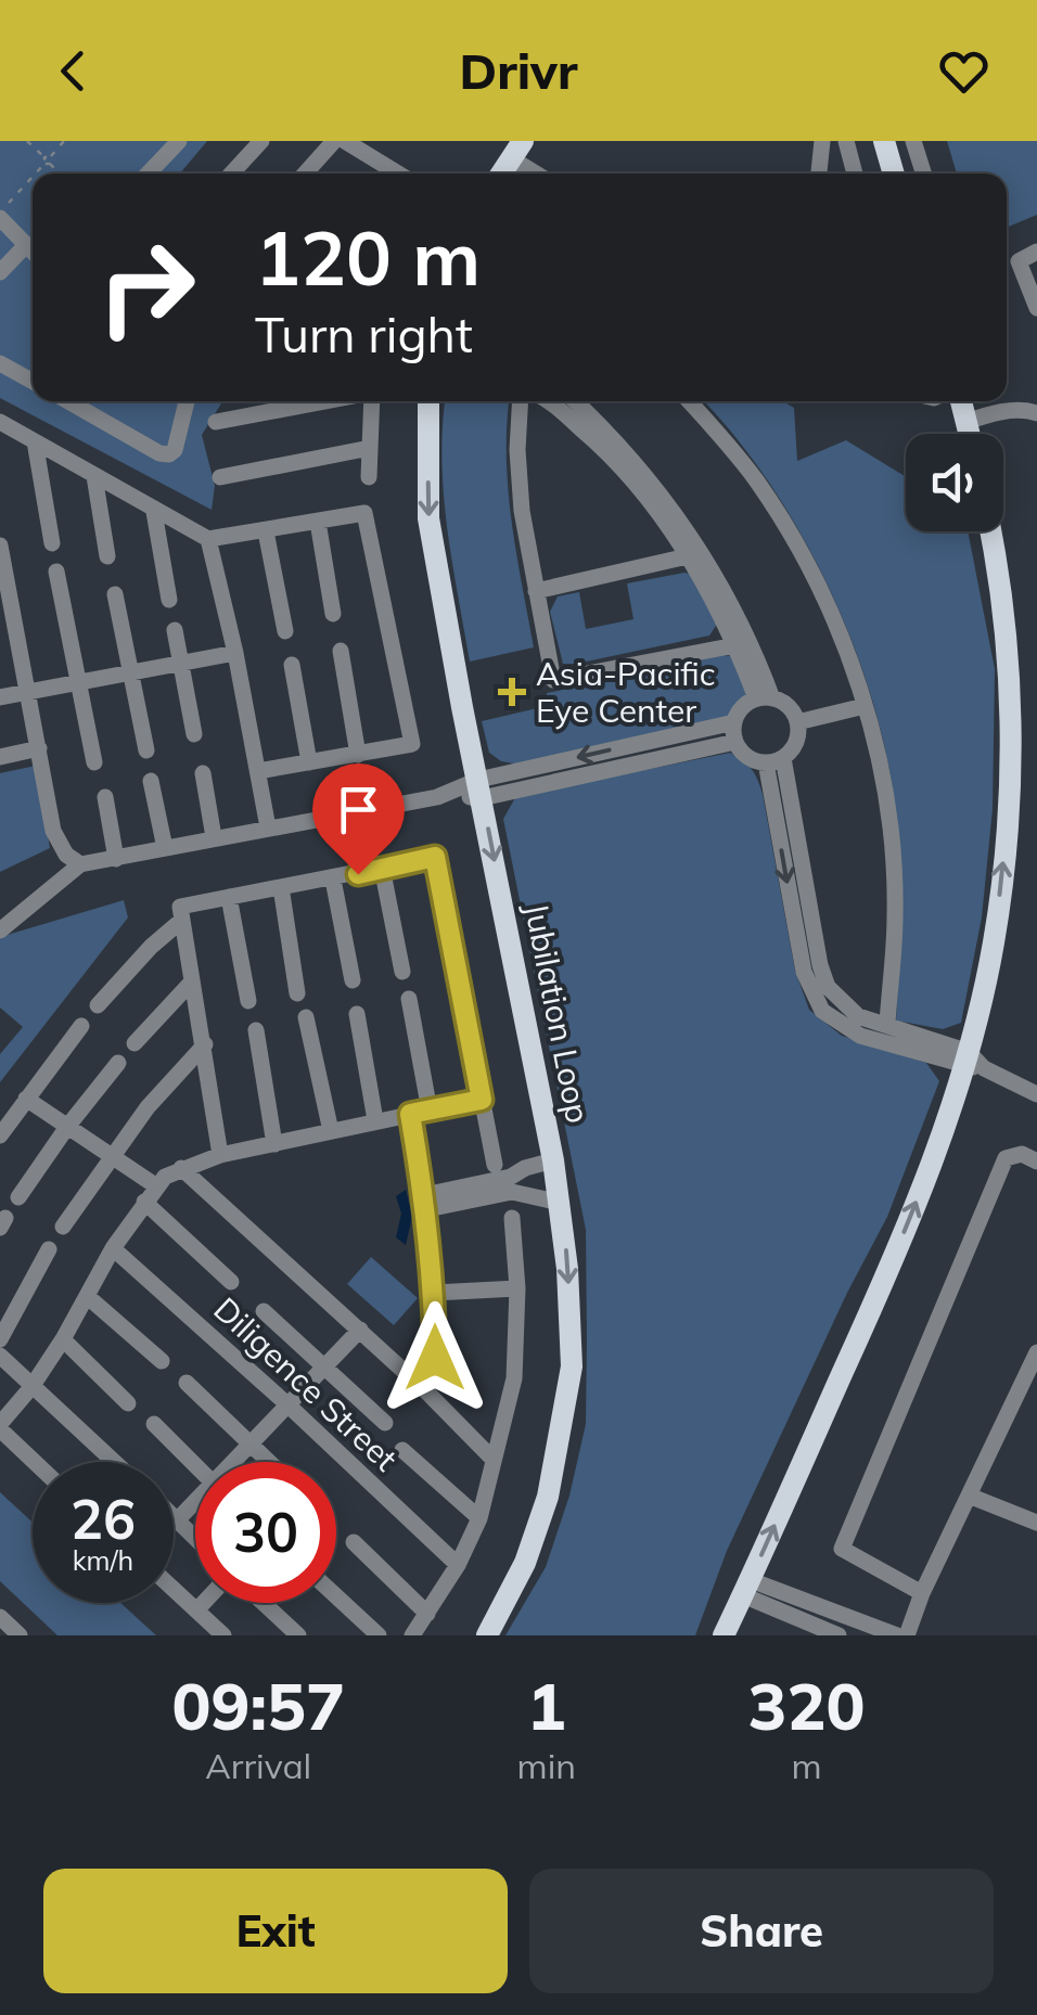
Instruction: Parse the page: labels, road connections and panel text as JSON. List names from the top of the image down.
{
  "streets": {
    "main road": ["Jubilation Loop"],
    "street": ["Diligence Street"]
  },
  "one_way": ["Jubilation Loop"],
  "places": {
    "health": ["Asia-Pacific Eye Center"]
  },
  "page": {
    "header": "Drivr",
    "turn": ["120 m", "Turn right"],
    "speed": "26 km/h",
    "limit": "30",
    "eta": [
      "09:57",
      "Arrival",
      "1",
      "min",
      "320",
      "m"
    ],
    "buttons": ["Exit", "Share"]
  }
}
